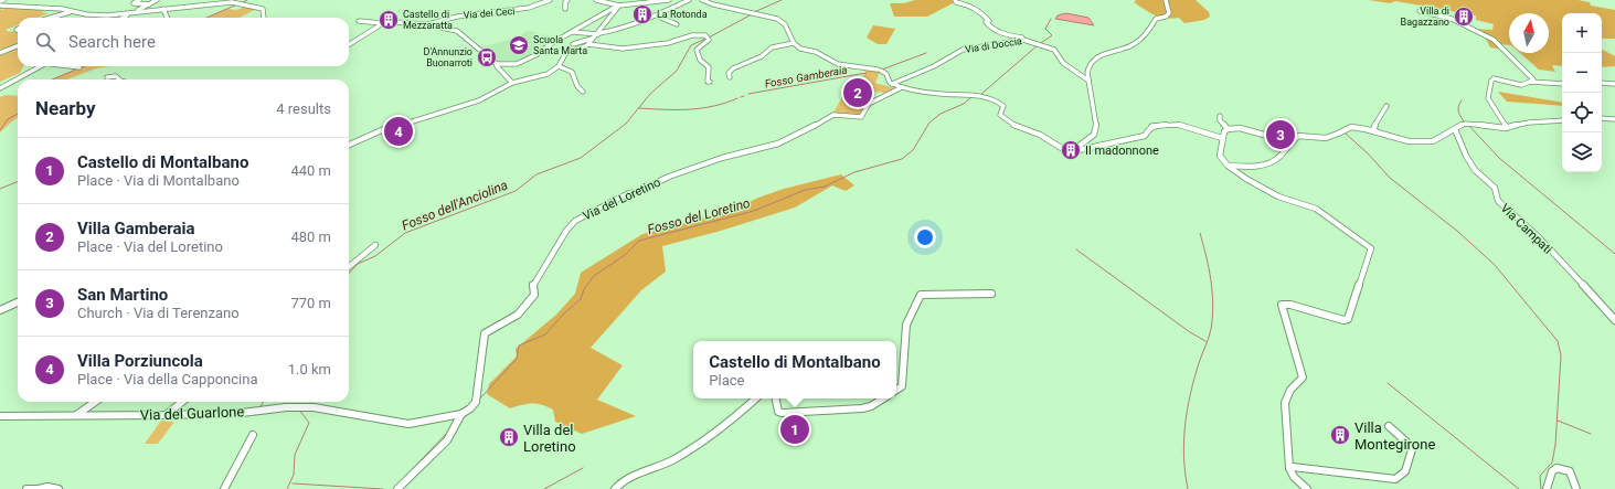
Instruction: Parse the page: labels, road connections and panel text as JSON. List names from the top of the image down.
{
  "streets": {
    "street": [
      "Via dei Ceci",
      "Via di Doccia",
      "Via del Loretino",
      "Via Campati",
      "Via del Guarlone"
    ]
  },
  "crossings": [
    ["Via del Loretino", "Via del Guarlone"]
  ],
  "water": ["Fosso Gamberaia", "Fosso dell'Anciolina", "Fosso del Loretino"],
  "places": {
    "building": [
      "La Rotonda",
      "Villa di Bagazzano",
      "Castello di Mezzaratta",
      "Il madonnone",
      "Villa Montegirone",
      "Villa del Loretino"
    ],
    "school or university": ["Scuola Santa Marta"],
    "bus stop": ["D'Annunzio Buonarroti"]
  },
  "north": "top",
  "page": {
    "map_buttons": ["+", "−"],
    "search": "Search here",
    "pins": [
      "2",
      "4",
      "3",
      "1"
    ],
    "heading": ["Nearby", "4 results"],
    "list": [
      {
        "mark": "1",
        "name": "Castello di Montalbano",
        "note": "Place · Via di Montalbano",
        "value": "440 m"
      },
      {
        "mark": "2",
        "name": "Villa Gamberaia",
        "note": "Place · Via del Loretino",
        "value": "480 m"
      },
      {
        "mark": "3",
        "name": "San Martino",
        "note": "Church · Via di Terenzano",
        "value": "770 m"
      },
      {
        "mark": "4",
        "name": "Villa Porziuncola",
        "note": "Place · Via della Capponcina",
        "value": "1.0 km"
      }
    ],
    "popup": ["Castello di Montalbano", "Place"]
  }
}
